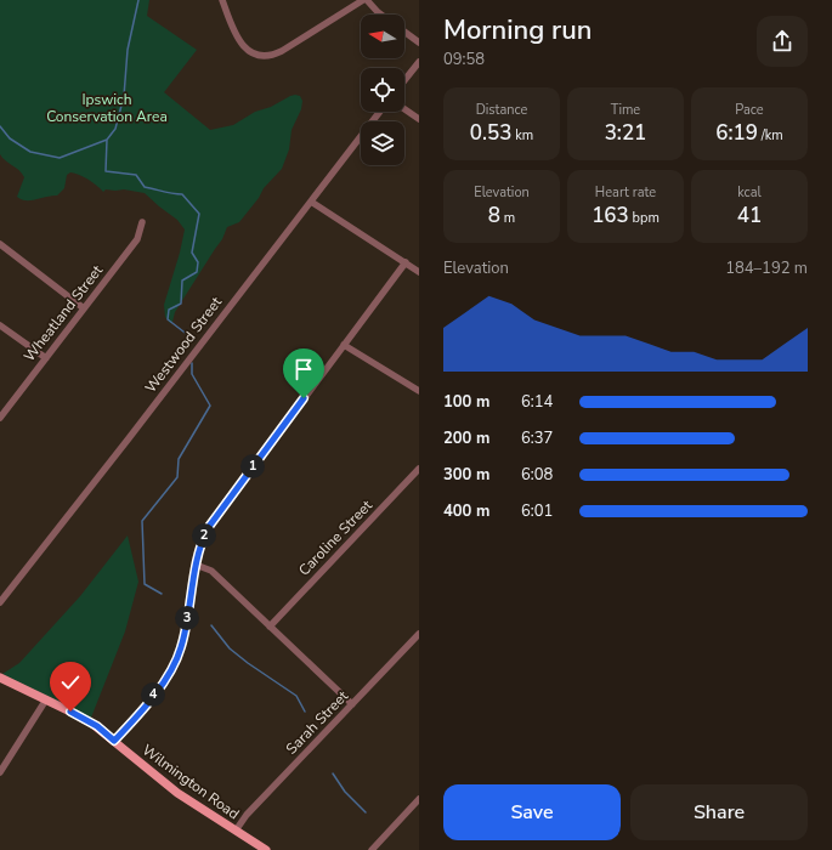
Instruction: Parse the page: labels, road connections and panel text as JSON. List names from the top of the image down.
{
  "streets": {
    "main road": ["Wilmington Road"],
    "street": [
      "Wheatland Street",
      "Westwood Street",
      "Caroline Street",
      "Sarah Street"
    ]
  },
  "crossings": [
    ["Sarah Street", "Wilmington Road"]
  ],
  "parks": ["Ipswich Conservation Area"],
  "north": "left",
  "page": {
    "heading": ["Morning run", "09:58"],
    "stats": [
      ["Distance", "0.53 km"],
      ["Time", "3:21"],
      ["Pace", "6:19 /km"],
      ["Elevation", "8 m"],
      ["Heart rate", "163 bpm"],
      ["kcal", "41"]
    ],
    "chart": ["Elevation", "184–192 m"],
    "list": [
      {
        "name": "100 m",
        "note": "6:14"
      },
      {
        "name": "200 m",
        "note": "6:37"
      },
      {
        "name": "300 m",
        "note": "6:08"
      },
      {
        "name": "400 m",
        "note": "6:01"
      }
    ],
    "pins": [
      "1",
      "2",
      "3",
      "4"
    ],
    "buttons": ["Save", "Share"]
  }
}
